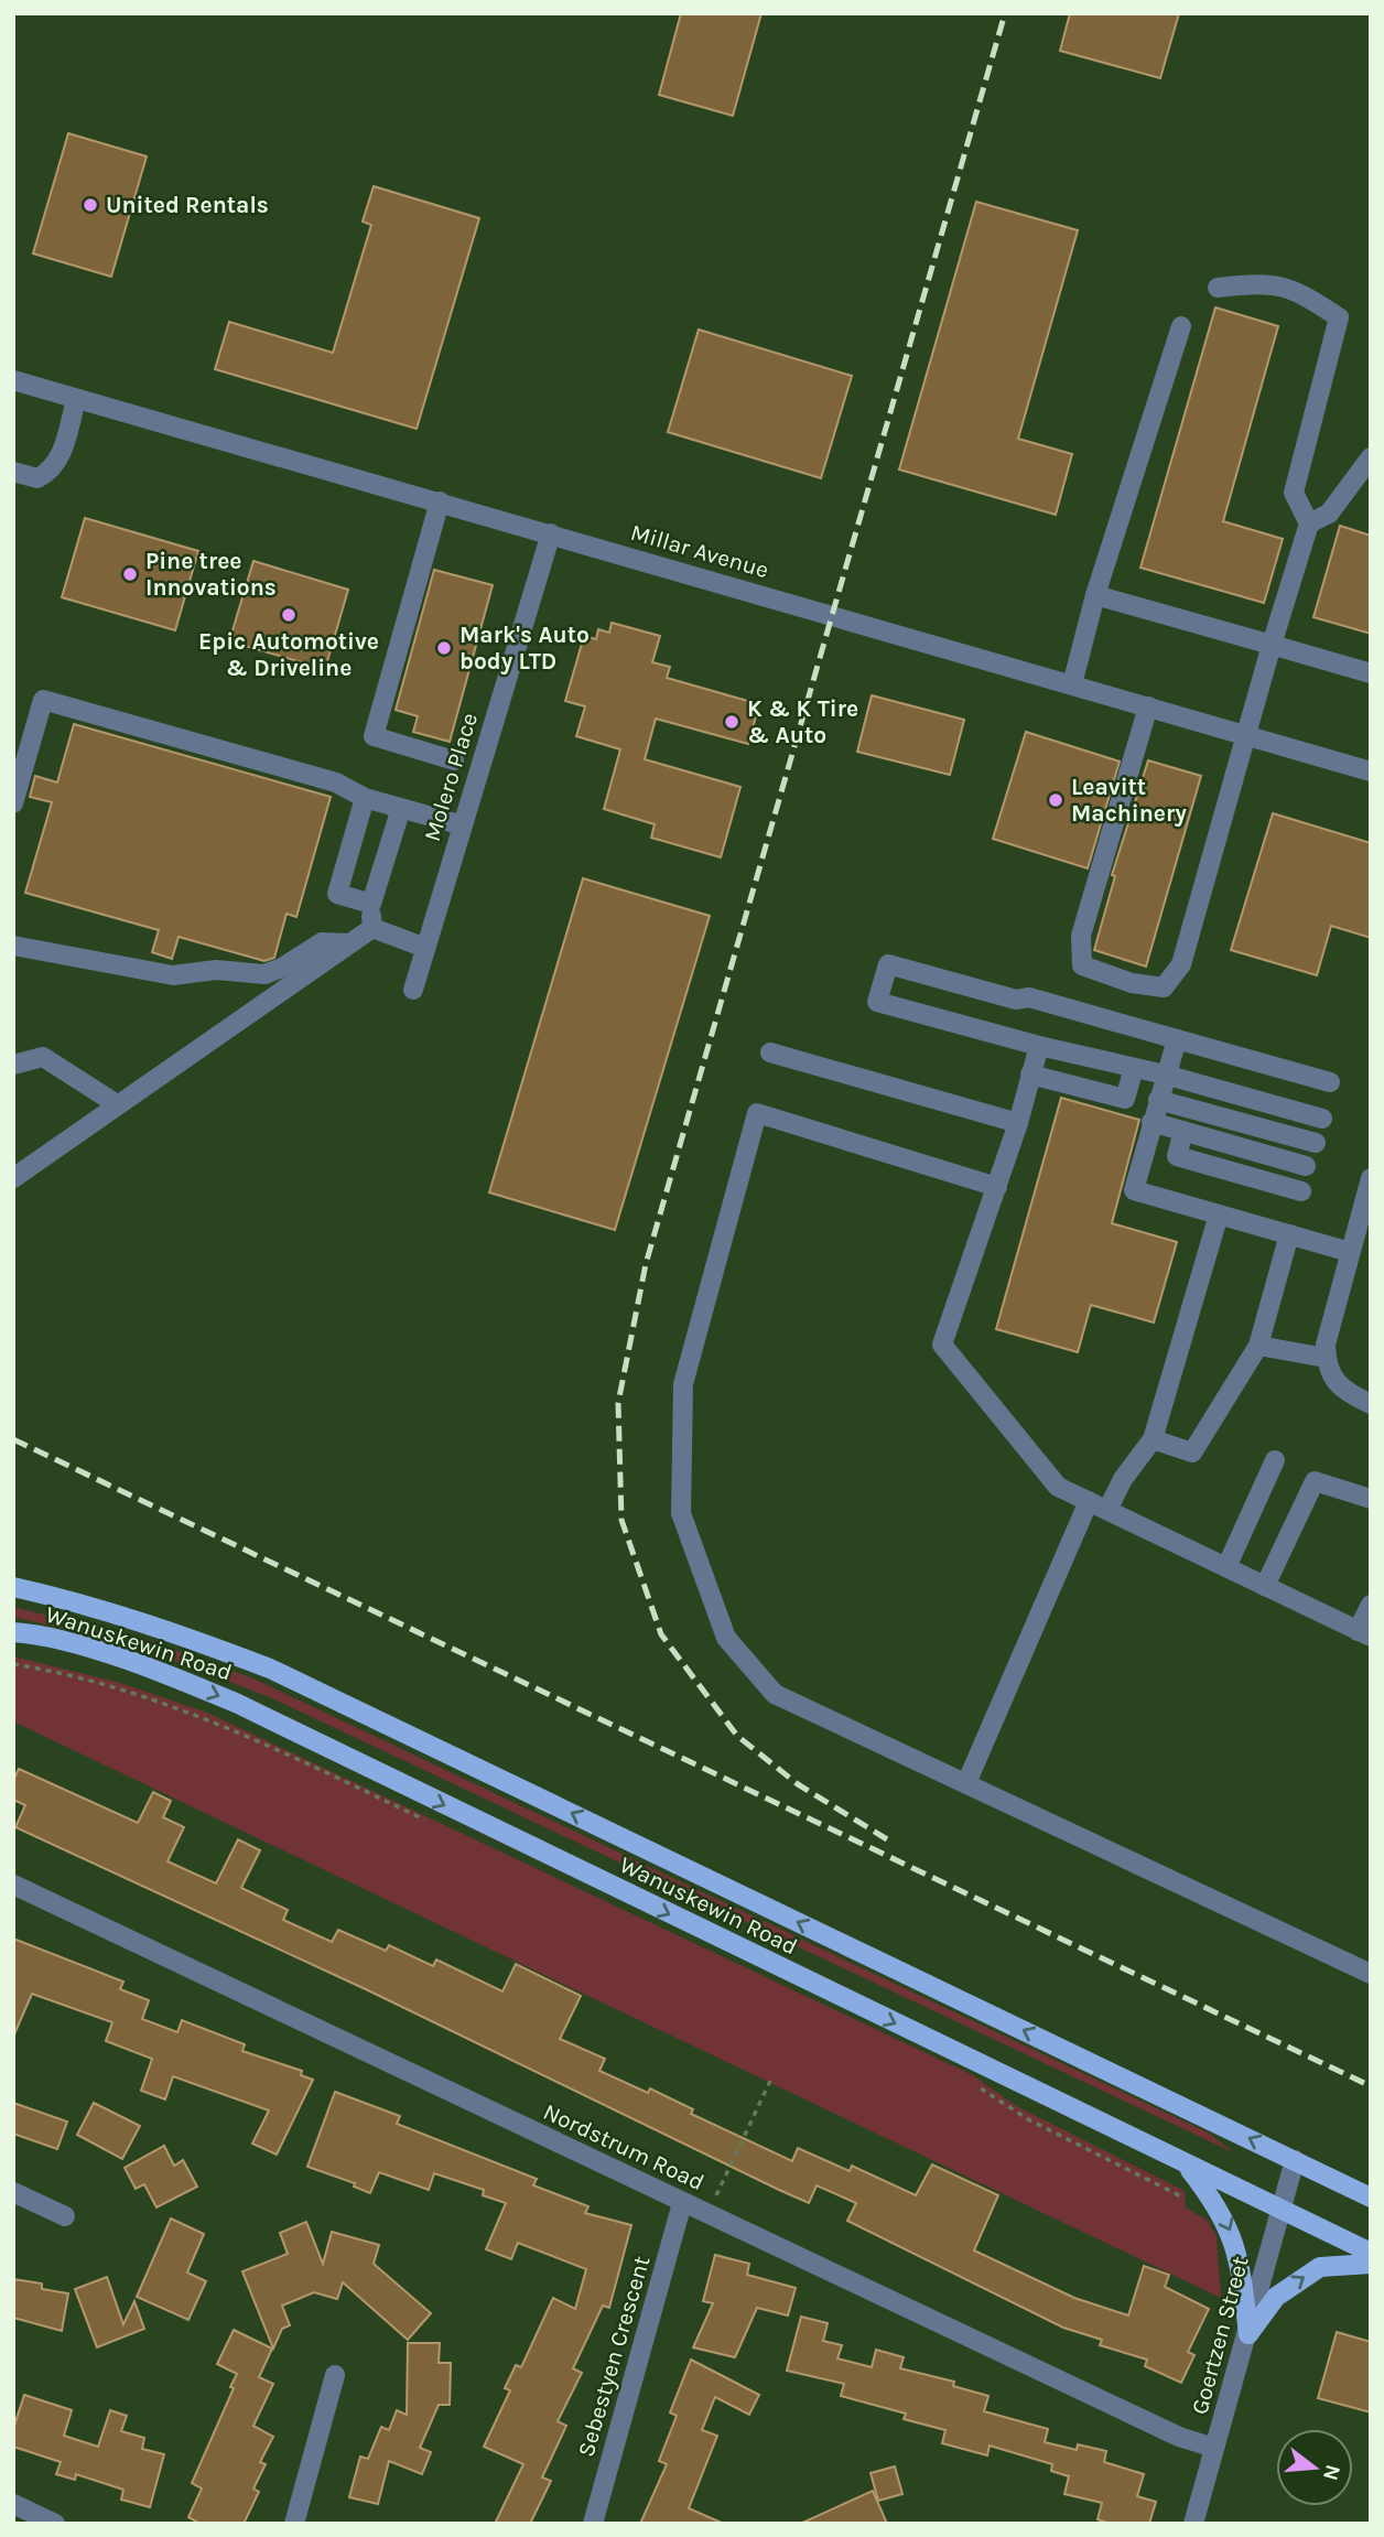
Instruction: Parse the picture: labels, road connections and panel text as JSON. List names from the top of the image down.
{
  "streets": {
    "main road": ["Wanuskewin Road"],
    "street": [
      "Millar Avenue",
      "Molero Place",
      "Nordstrum Road",
      "Goertzen Street",
      "Sebestyen Crescent"
    ]
  },
  "crossings": [
    ["Millar Avenue", "Molero Place"],
    ["Wanuskewin Road", "Goertzen Street"],
    ["Nordstrum Road", "Goertzen Street"],
    ["Nordstrum Road", "Sebestyen Crescent"]
  ],
  "places": [
    "United Rentals",
    "Pine tree Innovations",
    "Epic Automotive & Driveline",
    "Mark's Auto body LTD",
    "K & K Tire & Auto",
    "Leavitt Machinery"
  ],
  "north": "right"
}
